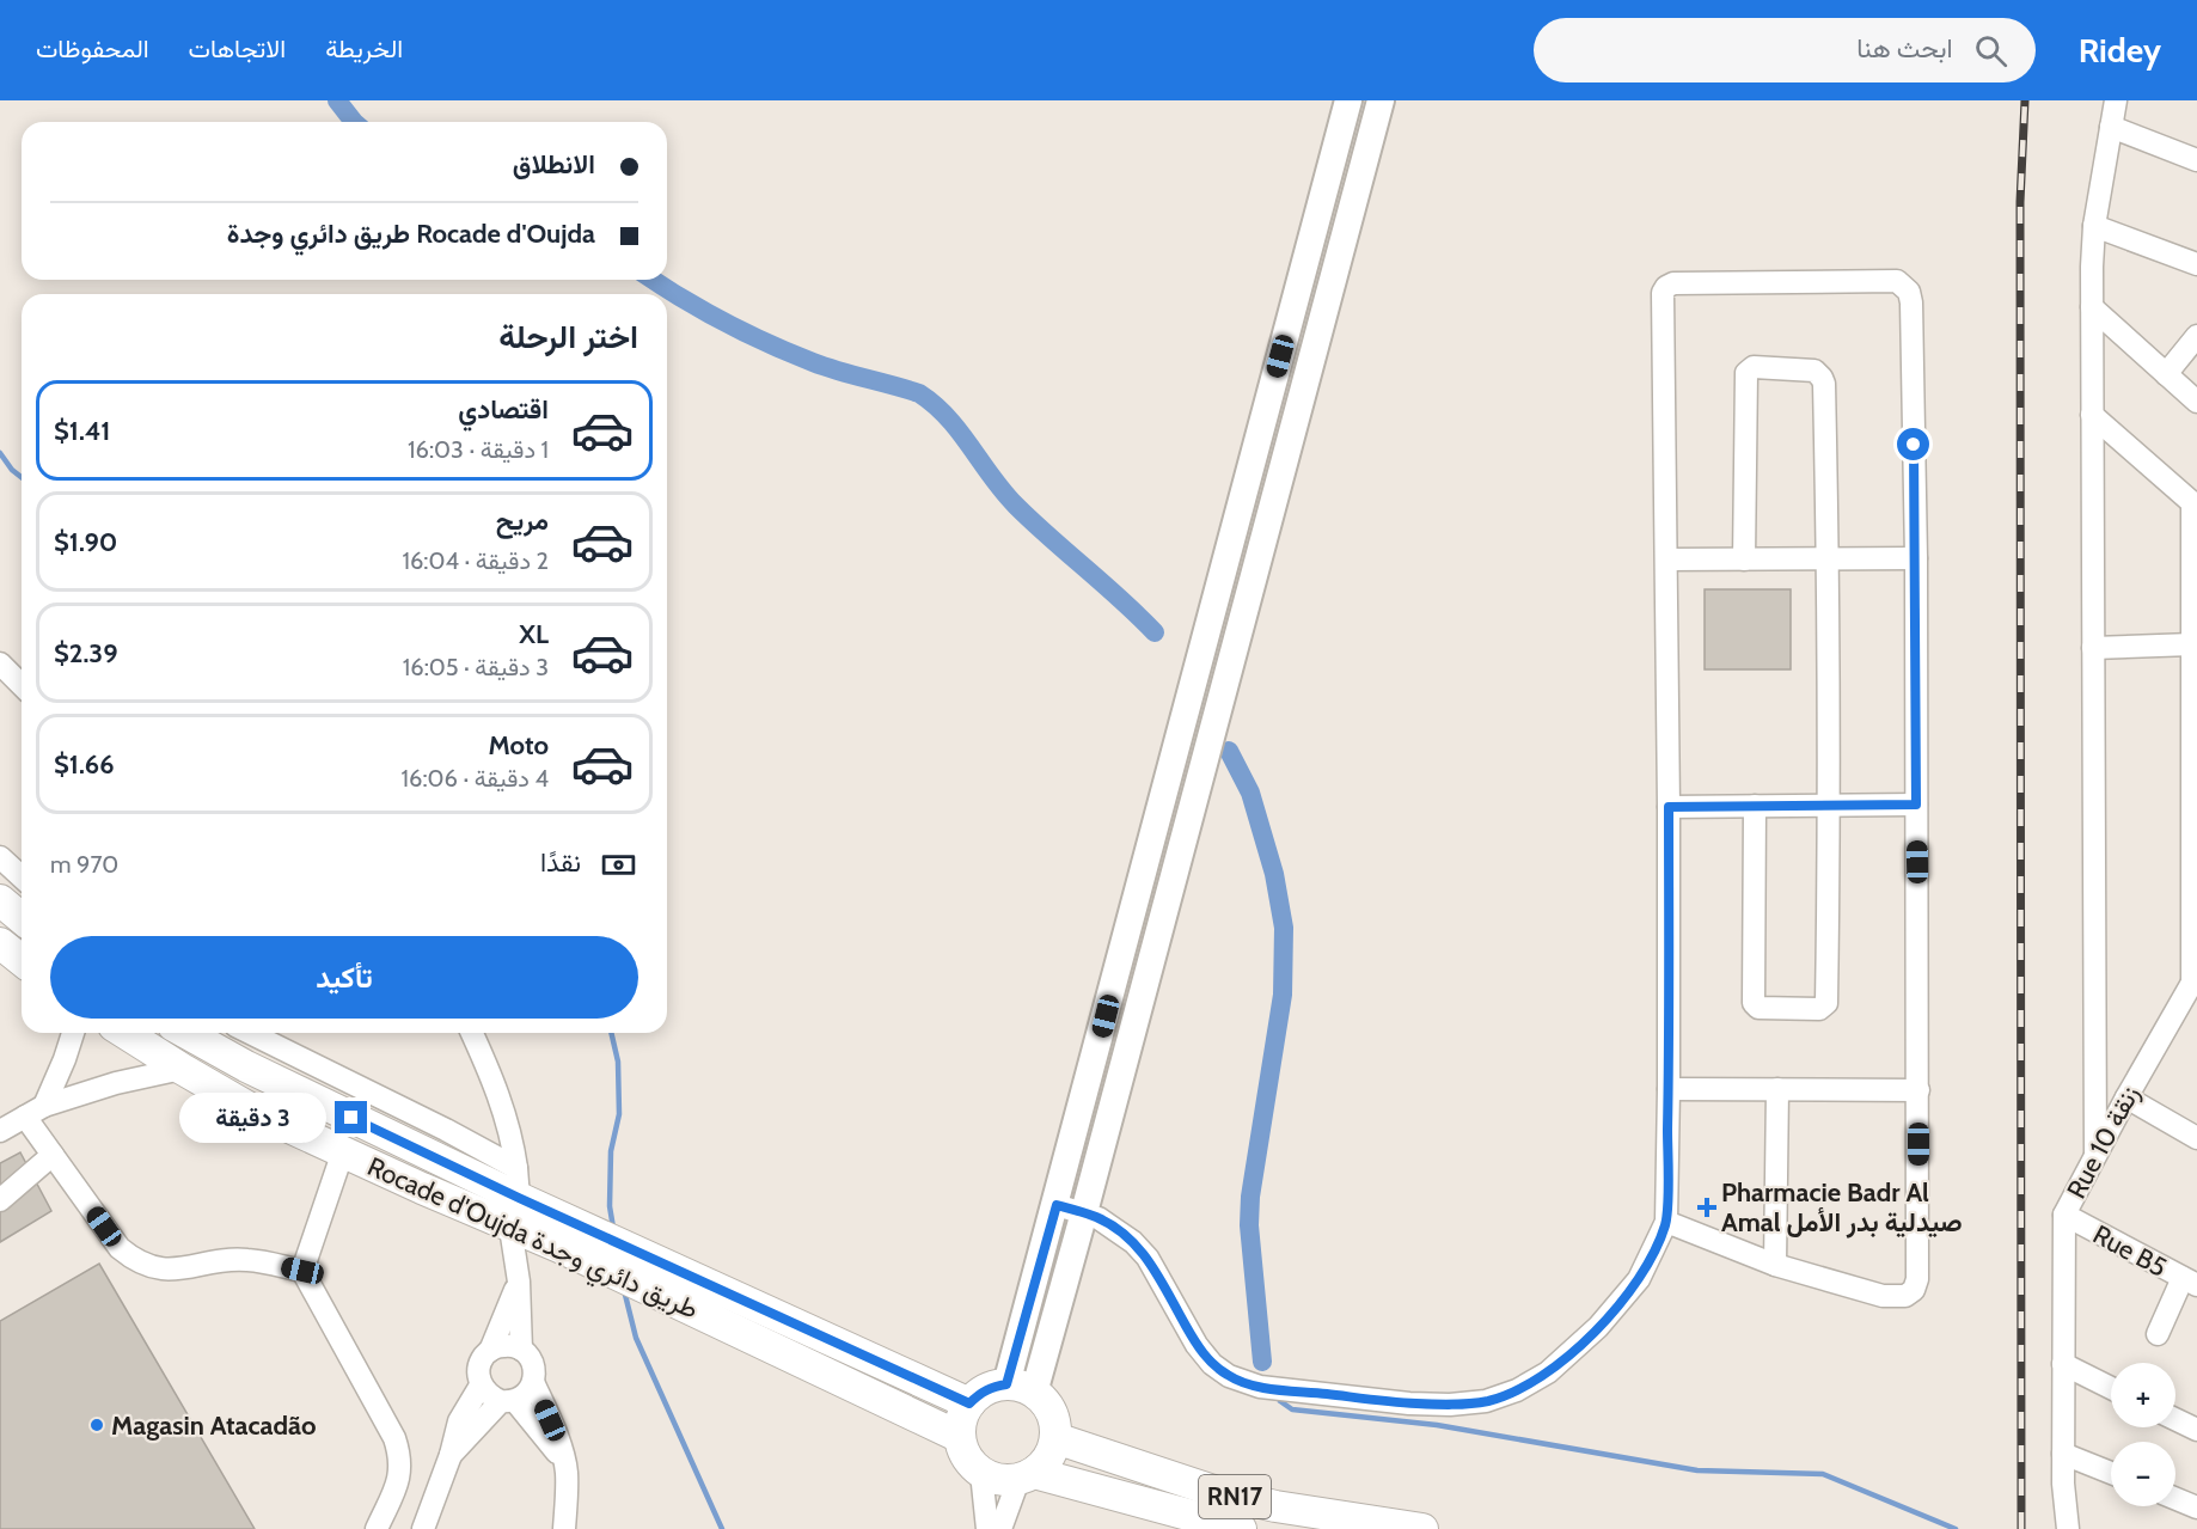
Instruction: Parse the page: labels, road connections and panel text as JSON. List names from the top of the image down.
{
  "streets": {
    "highway": ["Rocade d'Oujda طريق دائري وجدة", "RN17"],
    "street": ["Rue 10 زنقة", "Rue B5"]
  },
  "crossings": [
    ["Rue 10 زنقة", "Rue B5"],
    ["Rocade d'Oujda طريق دائري وجدة", "RN17"]
  ],
  "places": {
    "health": ["Pharmacie Badr Al Amal صيدلية بدر الأمل"],
    "other": ["Magasin Atacadão"]
  },
  "page": {
    "header": "Ridey",
    "search": "ابحث هنا",
    "nav": ["الخريطة", "الاتجاهات", "المحفوظات"],
    "banner": ["الانطلاق", "Rocade d'Oujda طريق دائري وجدة"],
    "heading": "اختر الرحلة",
    "list": [
      {
        "name": "اقتصادي",
        "note": "1 دقيقة · 16:03",
        "value": "$1.41"
      },
      {
        "name": "مريح",
        "note": "2 دقيقة · 16:04",
        "value": "$1.90"
      },
      {
        "name": "XL",
        "note": "3 دقيقة · 16:05",
        "value": "$2.39"
      },
      {
        "name": "Moto",
        "note": "4 دقيقة · 16:06",
        "value": "$1.66"
      }
    ],
    "pay": ["نقدًا", "970 m"],
    "buttons": "تأكيد",
    "bubble": "3 دقيقة",
    "map_buttons": ["+", "−"]
  }
}
